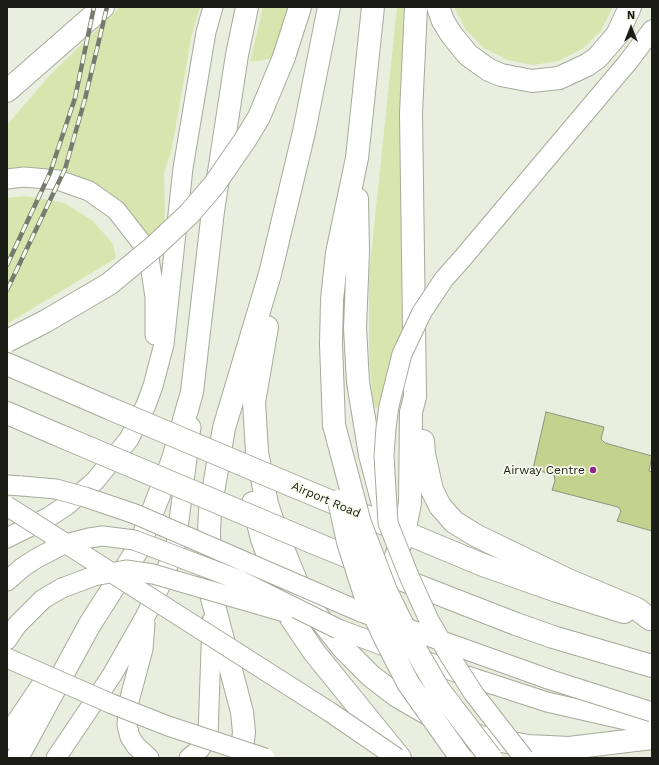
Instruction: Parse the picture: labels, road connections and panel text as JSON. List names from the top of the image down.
{
  "streets": {
    "main road": ["Airport Road"]
  },
  "places": ["Airway Centre"],
  "north": "top"
}
